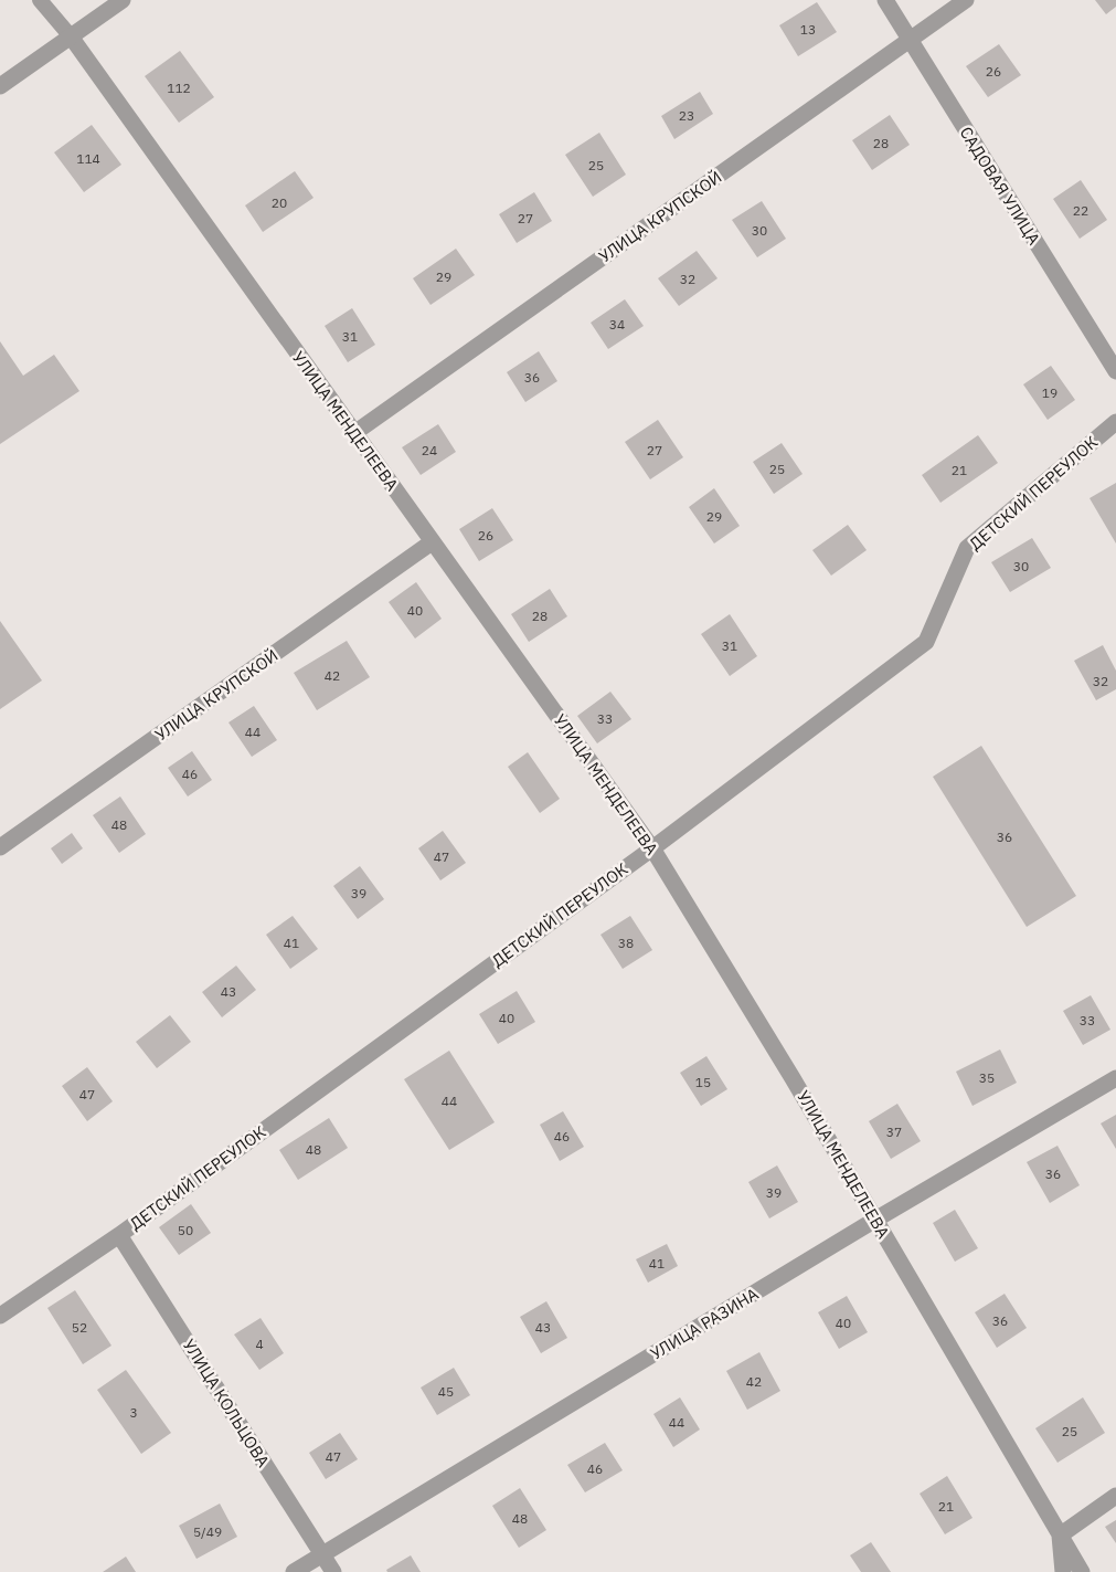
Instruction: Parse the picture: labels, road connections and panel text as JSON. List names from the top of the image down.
{
  "streets": {
    "street": [
      "САДОВАЯ УЛИЦА",
      "УЛИЦА КРУПСКОЙ",
      "УЛИЦА МЕНДЕЛЕЕВА",
      "ДЕТСКИЙ ПЕРЕУЛОК",
      "УЛИЦА РАЗИНА",
      "УЛИЦА КОЛЬЦОВА"
    ]
  },
  "crossings": [
    ["САДОВАЯ УЛИЦА", "УЛИЦА КРУПСКОЙ"],
    ["УЛИЦА КРУПСКОЙ", "УЛИЦА МЕНДЕЛЕЕВА"],
    ["УЛИЦА МЕНДЕЛЕЕВА", "ДЕТСКИЙ ПЕРЕУЛОК"],
    ["УЛИЦА МЕНДЕЛЕЕВА", "УЛИЦА РАЗИНА"],
    ["ДЕТСКИЙ ПЕРЕУЛОК", "УЛИЦА КОЛЬЦОВА"],
    ["УЛИЦА РАЗИНА", "УЛИЦА КОЛЬЦОВА"]
  ],
  "house_numbers": [
    "13",
    "26",
    "112",
    "23",
    "28",
    "114",
    "25",
    "20",
    "22",
    "27",
    "30",
    "29",
    "32",
    "34",
    "31",
    "36",
    "19",
    "24",
    "27",
    "25",
    "21",
    "29",
    "26",
    "30",
    "40",
    "28",
    "31",
    "42",
    "32",
    "33",
    "44",
    "46",
    "48",
    "36",
    "47",
    "39",
    "41",
    "38",
    "43",
    "40",
    "33",
    "35",
    "15",
    "47",
    "44",
    "37",
    "46",
    "48",
    "36",
    "39",
    "50",
    "41",
    "36",
    "40",
    "52",
    "43",
    "4",
    "42",
    "45",
    "3",
    "44",
    "25",
    "47",
    "46",
    "21",
    "48",
    "5/49"
  ]
}
